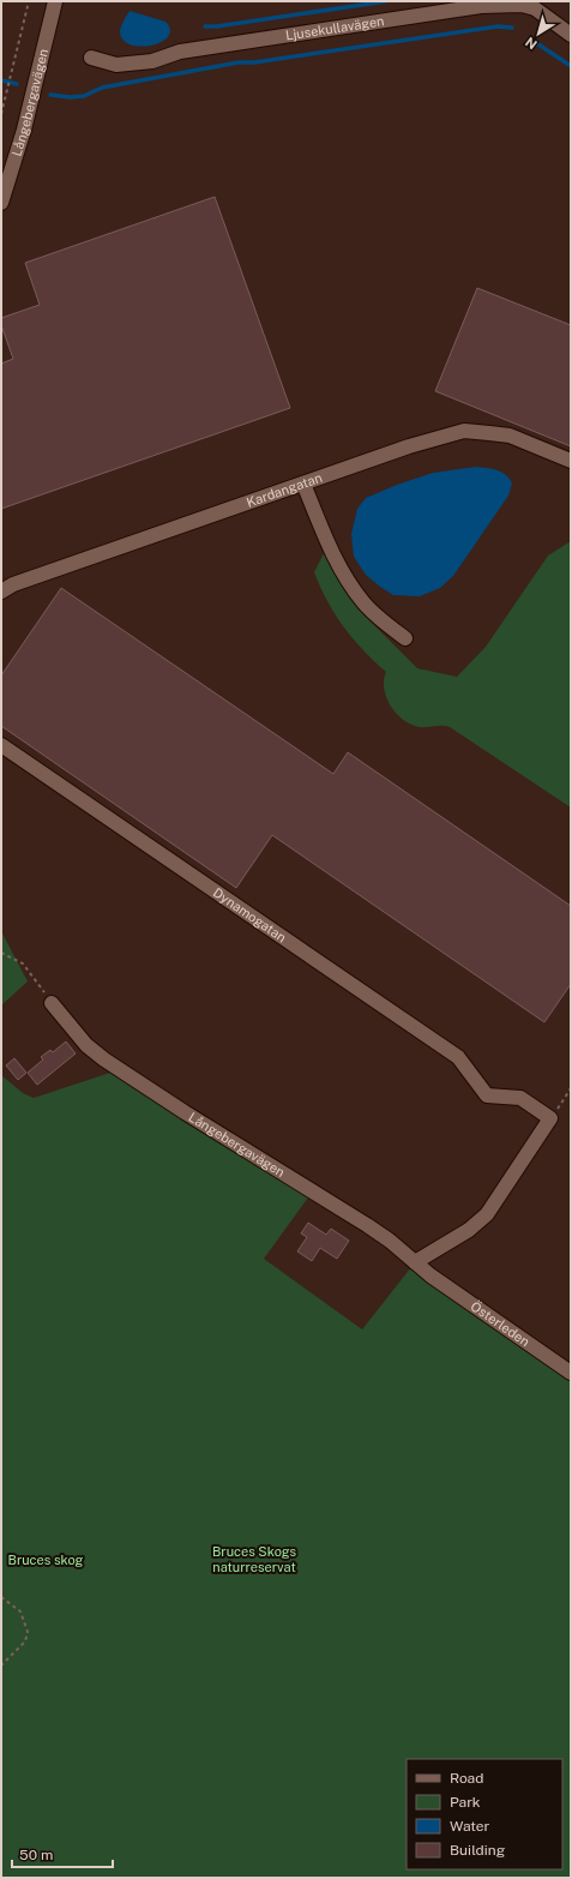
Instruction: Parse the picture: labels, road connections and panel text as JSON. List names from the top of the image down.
{
  "streets": {
    "street": [
      "Ljusekullavägen",
      "Långebergavägen",
      "Kardangatan",
      "Dynamogatan",
      "Österleden"
    ]
  },
  "crossings": [
    ["Långebergavägen", "Österleden"]
  ],
  "parks": ["Bruces Skogs naturreservat", "Bruces skog"],
  "legend": [
    "Road",
    "Park",
    "Water",
    "Building"
  ],
  "scale_bar": "50 m",
  "north": "bottom left"
}
